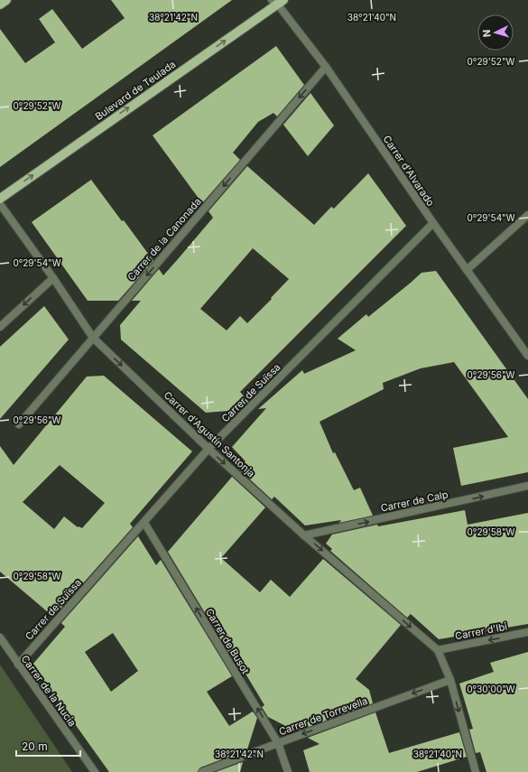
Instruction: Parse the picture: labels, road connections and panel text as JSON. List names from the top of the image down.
{
  "streets": {
    "main road": ["Bulevard de Teulada"],
    "street": [
      "Carrer d'Alvarado",
      "Carrer de la Canonada",
      "Carrer de Suïssa",
      "Carrer d'Agustín Santonja",
      "Carrer de Calp",
      "Carrer d'Ibi",
      "Carrer de Busot",
      "Carrer de la Nucia",
      "Carrer de Torrevella"
    ]
  },
  "crossings": [
    ["Bulevard de Teulada", "Carrer d'Alvarado"],
    ["Carrer d'Alvarado", "Carrer de la Canonada"],
    ["Carrer d'Alvarado", "Carrer de Suïssa"],
    ["Carrer de la Canonada", "Carrer d'Agustín Santonja"],
    ["Carrer de Suïssa", "Carrer d'Agustín Santonja"],
    ["Carrer de Suïssa", "Carrer de Busot"],
    ["Carrer de Suïssa", "Carrer de la Nucia"],
    ["Carrer d'Agustín Santonja", "Carrer de Calp"],
    ["Carrer d'Agustín Santonja", "Carrer d'Ibi"],
    ["Carrer de Busot", "Carrer de Torrevella"]
  ],
  "one_way": [
    "Bulevard de Teulada",
    "Carrer de la Canonada",
    "Carrer d'Agustín Santonja",
    "Carrer de Calp",
    "Carrer d'Ibi",
    "Carrer de Busot",
    "Carrer de Torrevella"
  ],
  "scale_bar": "20 m",
  "north": "left",
  "coordinates": [
    "38°21'42\"N",
    "38°21'40\"N",
    "0°29'52\"W",
    "0°29'54\"W",
    "0°29'56\"W",
    "0°29'58\"W",
    "0°30'00\"W"
  ]
}
